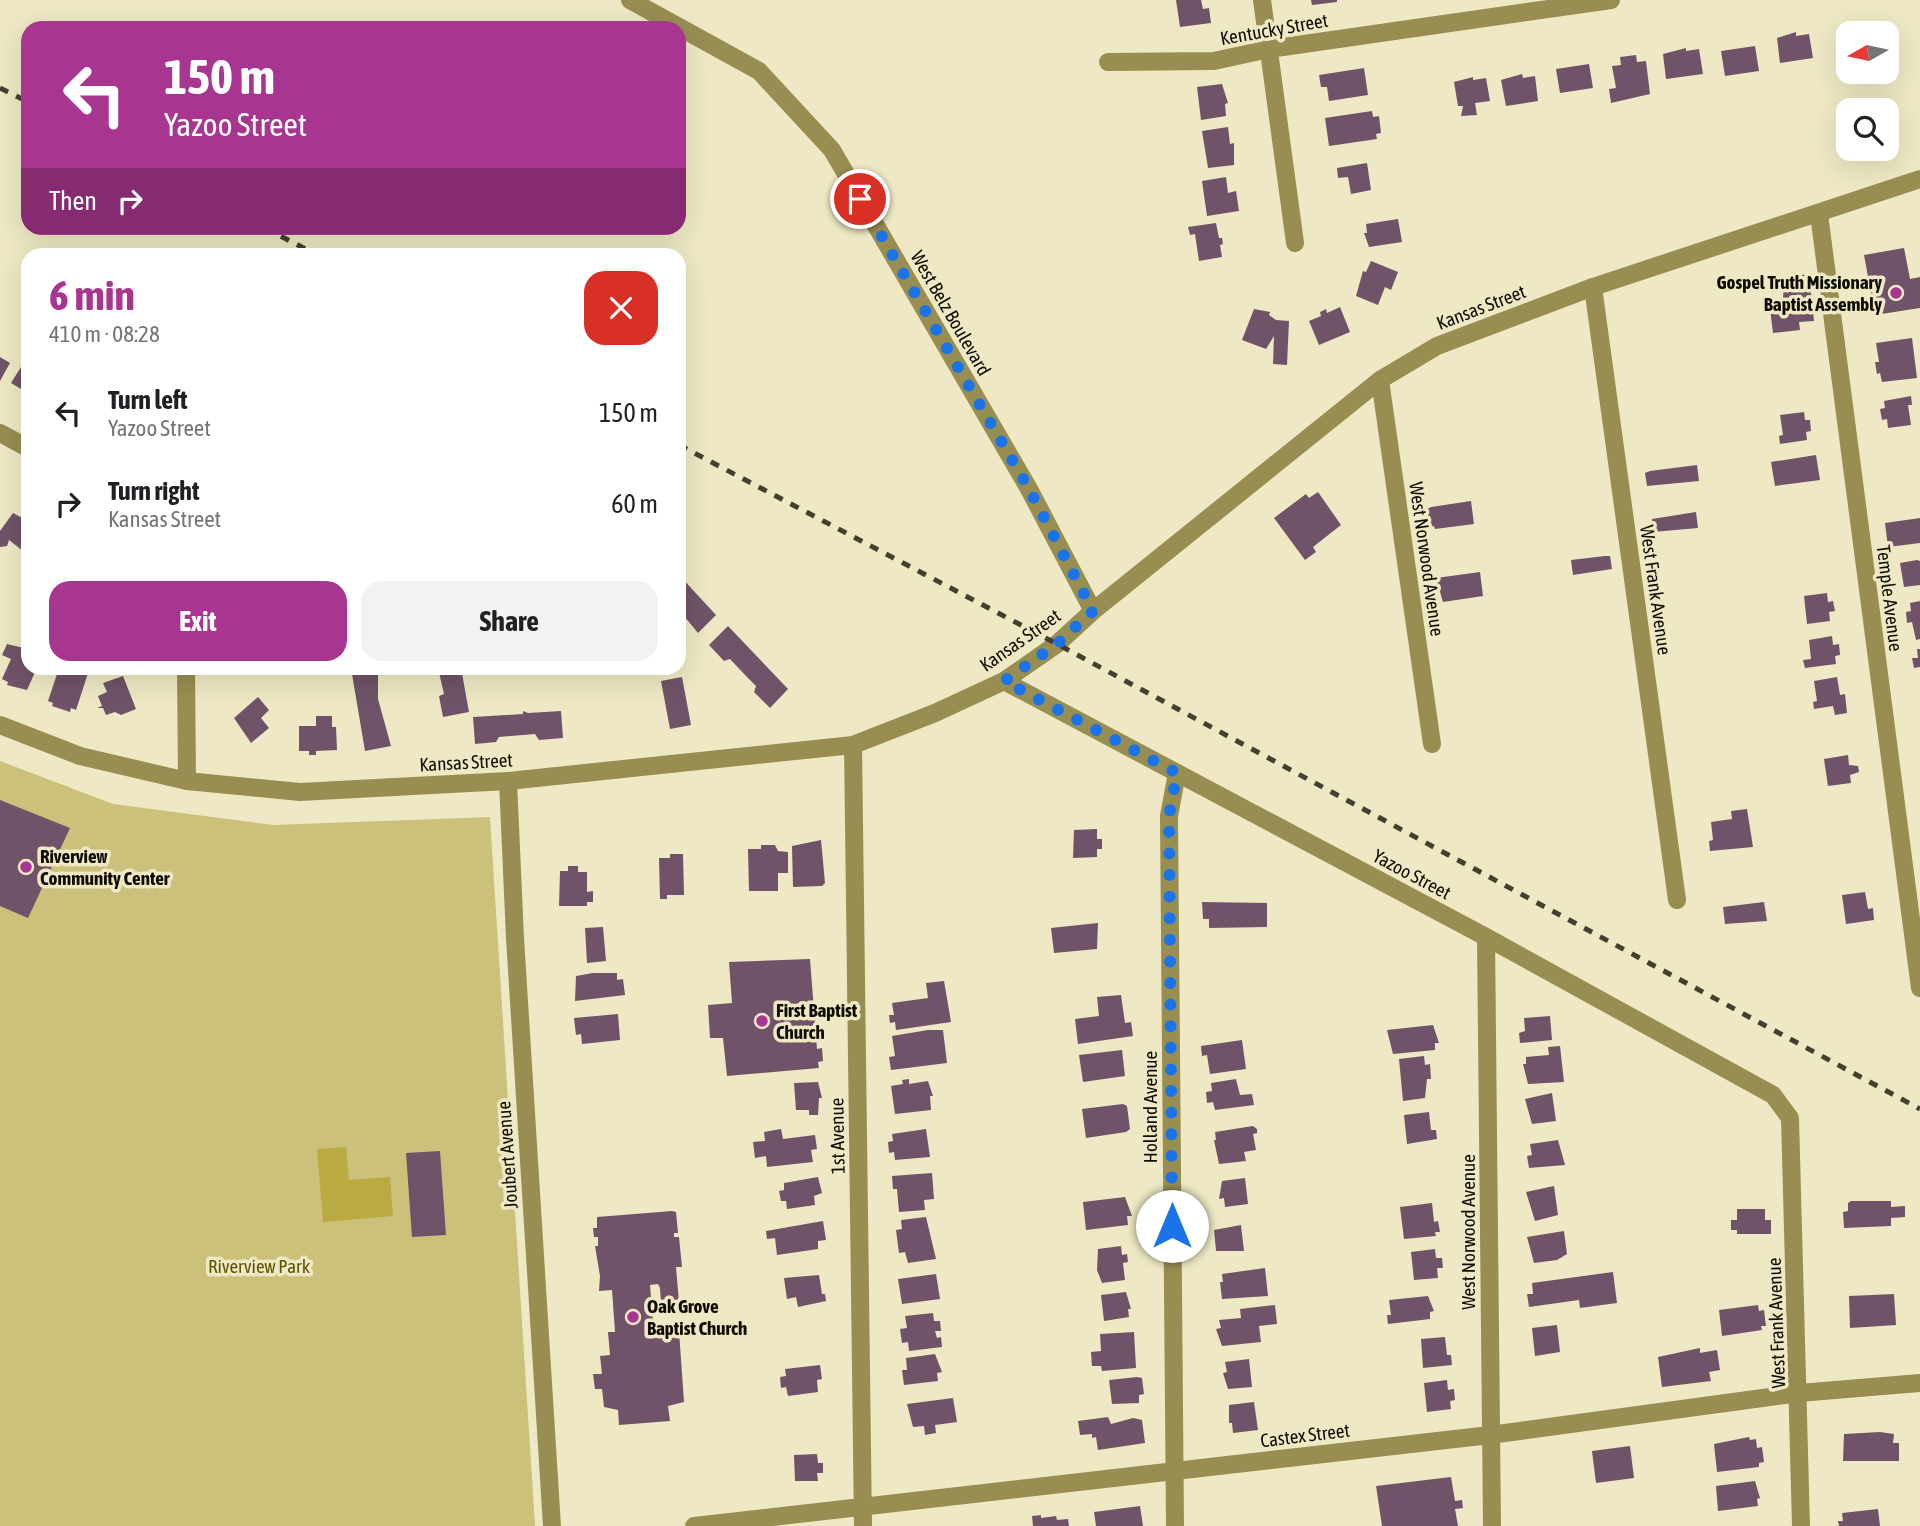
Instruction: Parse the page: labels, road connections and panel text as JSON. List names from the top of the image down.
{
  "streets": {
    "street": [
      "Kentucky Street",
      "Kansas Street",
      "West Belz Boulevard",
      "West Norwood Avenue",
      "West Frank Avenue",
      "Temple Avenue",
      "Yazoo Street",
      "Holland Avenue",
      "1st Avenue",
      "Joubert Avenue",
      "Castex Street"
    ]
  },
  "crossings": [
    ["Kansas Street", "West Belz Boulevard"],
    ["Kansas Street", "West Norwood Avenue"],
    ["Kansas Street", "West Frank Avenue"],
    ["Kansas Street", "Temple Avenue"],
    ["Kansas Street", "Yazoo Street"],
    ["Kansas Street", "1st Avenue"],
    ["Kansas Street", "Joubert Avenue"],
    ["West Norwood Avenue", "Yazoo Street"],
    ["West Norwood Avenue", "Castex Street"],
    ["West Frank Avenue", "Yazoo Street"],
    ["West Frank Avenue", "Castex Street"],
    ["Yazoo Street", "Holland Avenue"],
    ["Holland Avenue", "Castex Street"],
    ["1st Avenue", "Castex Street"]
  ],
  "parks": ["Riverview Park"],
  "places": [
    "Gospel Truth Missionary Baptist Assembly",
    "Riverview Community Center",
    "First Baptist Church",
    "Oak Grove Baptist Church"
  ],
  "north": "left",
  "page": {
    "turn": ["150 m", "Yazoo Street"],
    "then": "Then",
    "heading": ["6 min", "410 m · 08:28"],
    "list": [
      {
        "name": "Turn left",
        "note": "Yazoo Street",
        "value": "150 m"
      },
      {
        "name": "Turn right",
        "note": "Kansas Street",
        "value": "60 m"
      }
    ],
    "buttons": ["Exit", "Share"]
  }
}
